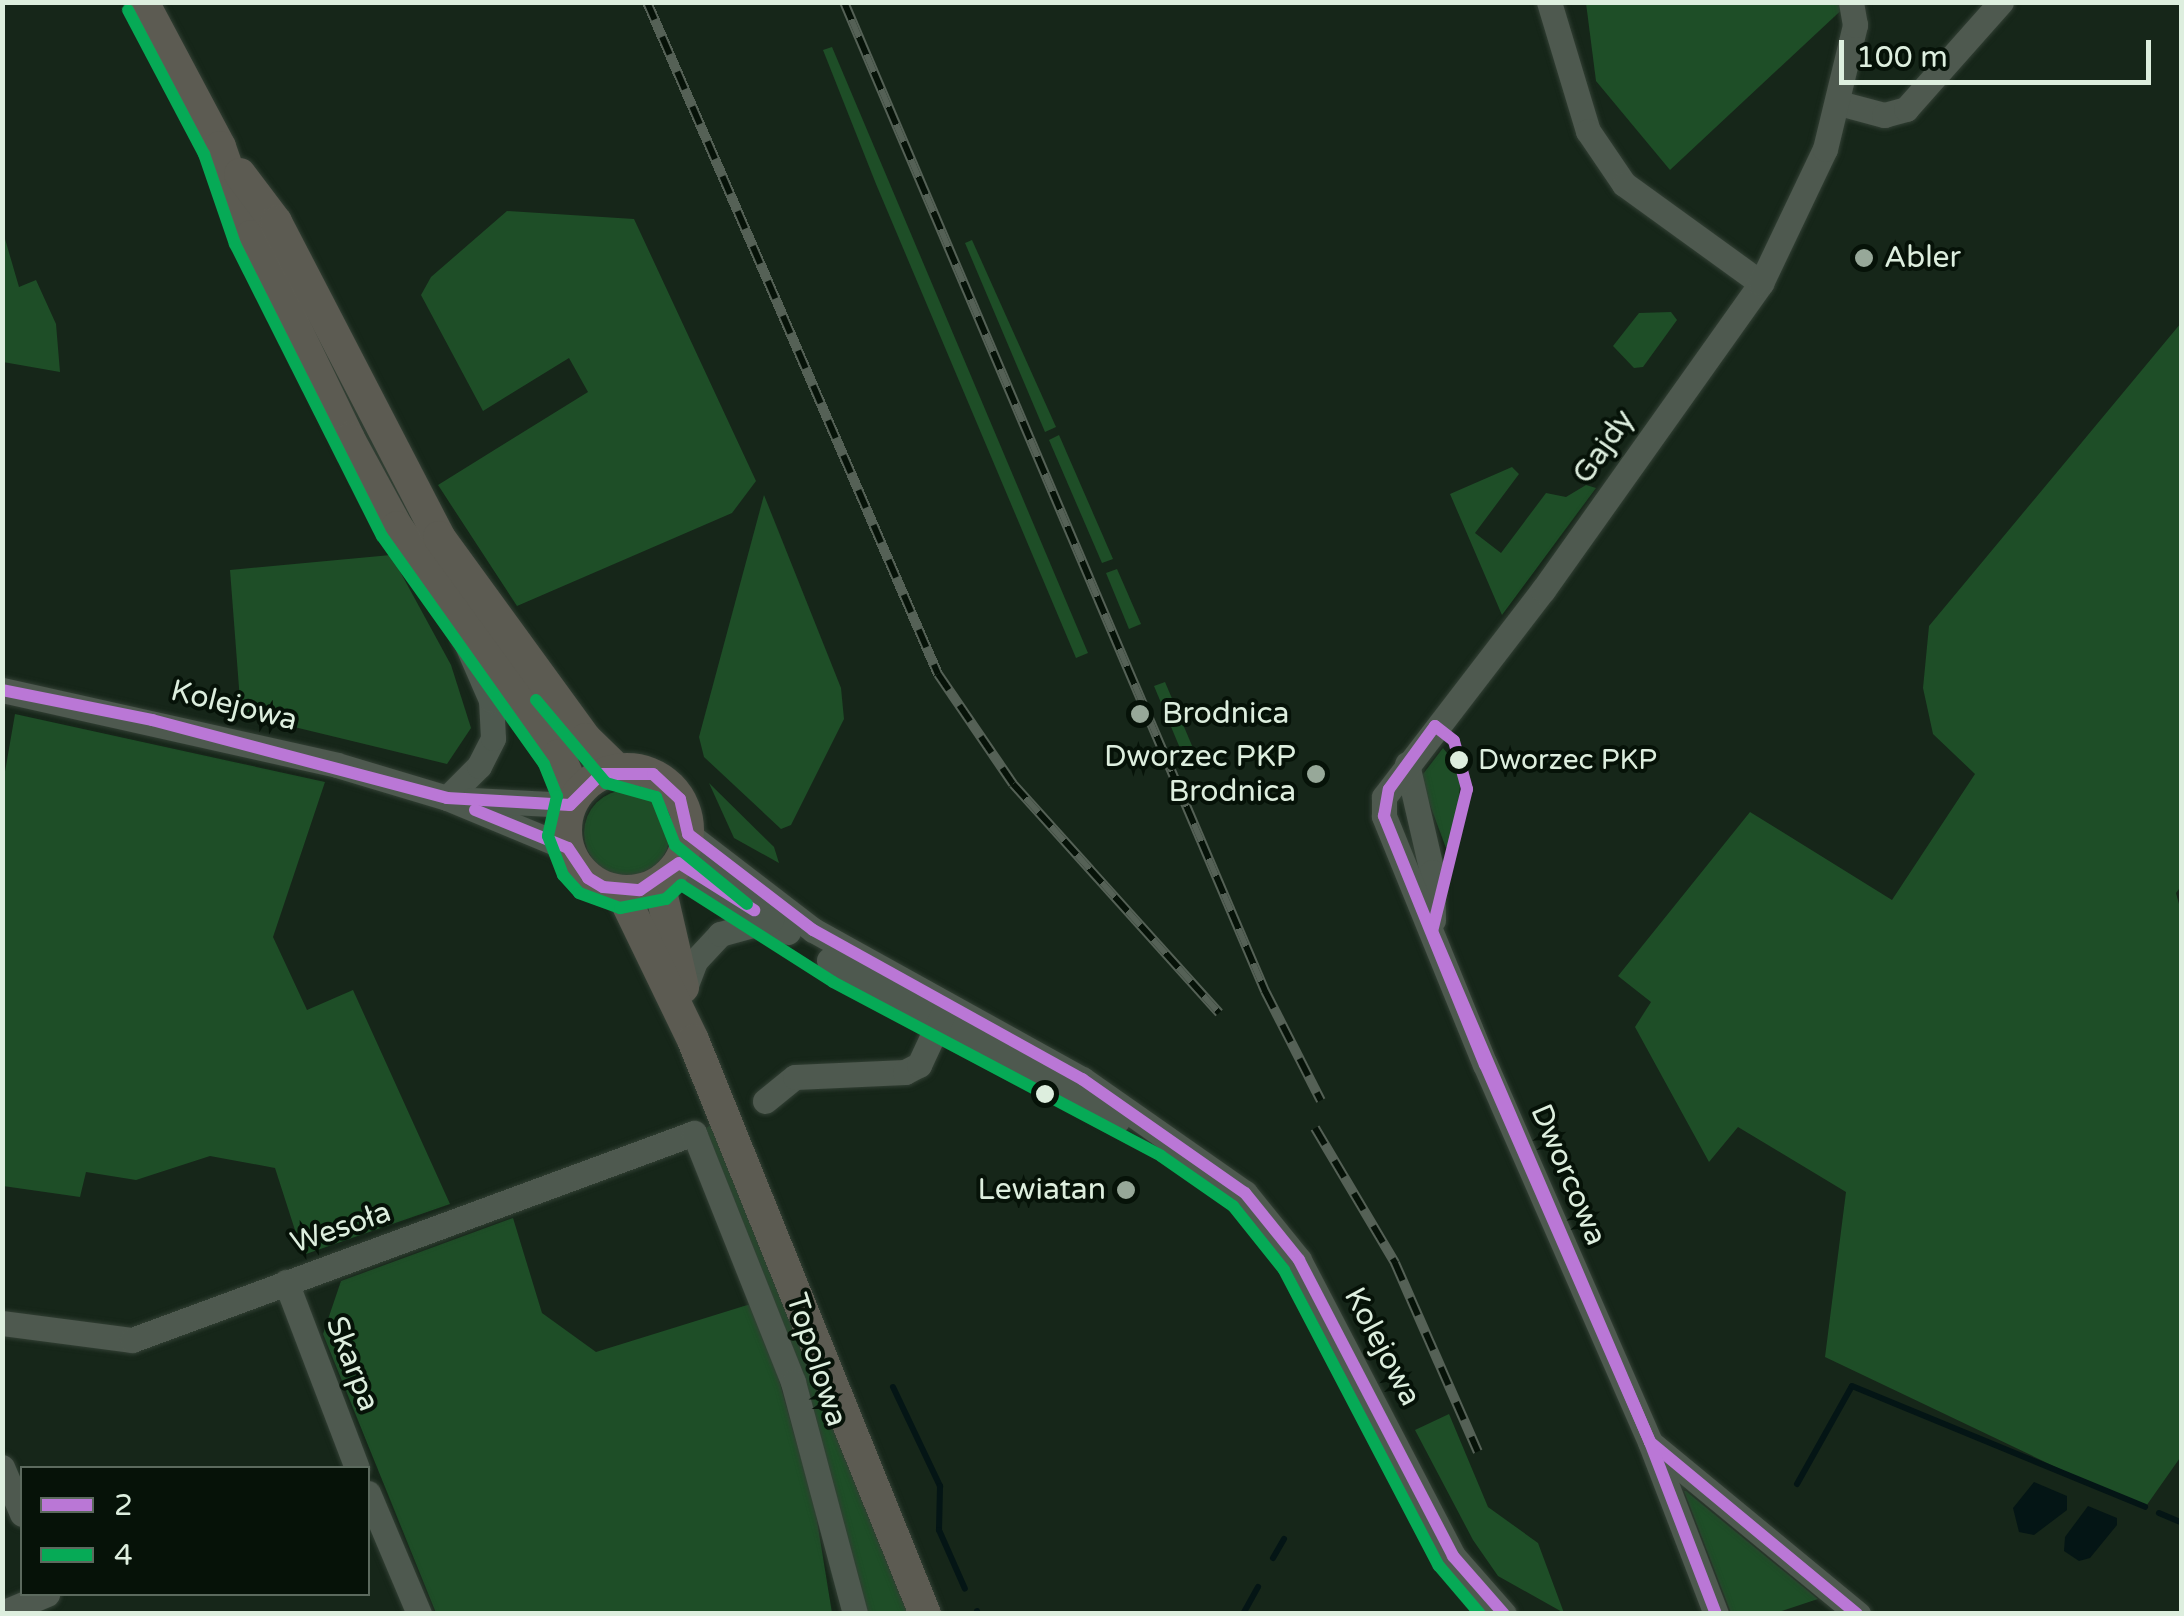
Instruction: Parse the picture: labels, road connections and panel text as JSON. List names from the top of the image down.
{
  "streets": {
    "street": [
      "Gajdy",
      "Kolejowa",
      "Dworcowa",
      "Wesoła",
      "Topolowa",
      "Skarpa"
    ]
  },
  "crossings": [
    ["Gajdy", "Dworcowa"],
    ["Wesoła", "Topolowa"],
    ["Wesoła", "Skarpa"]
  ],
  "places": [
    "Abler",
    "Brodnica",
    "Dworzec PKP",
    "Dworzec PKP Brodnica",
    "Lewiatan"
  ],
  "lines": ["transit line 4", "transit line 2"],
  "legend": ["2", "4"],
  "scale_bar": "100 m"
}
